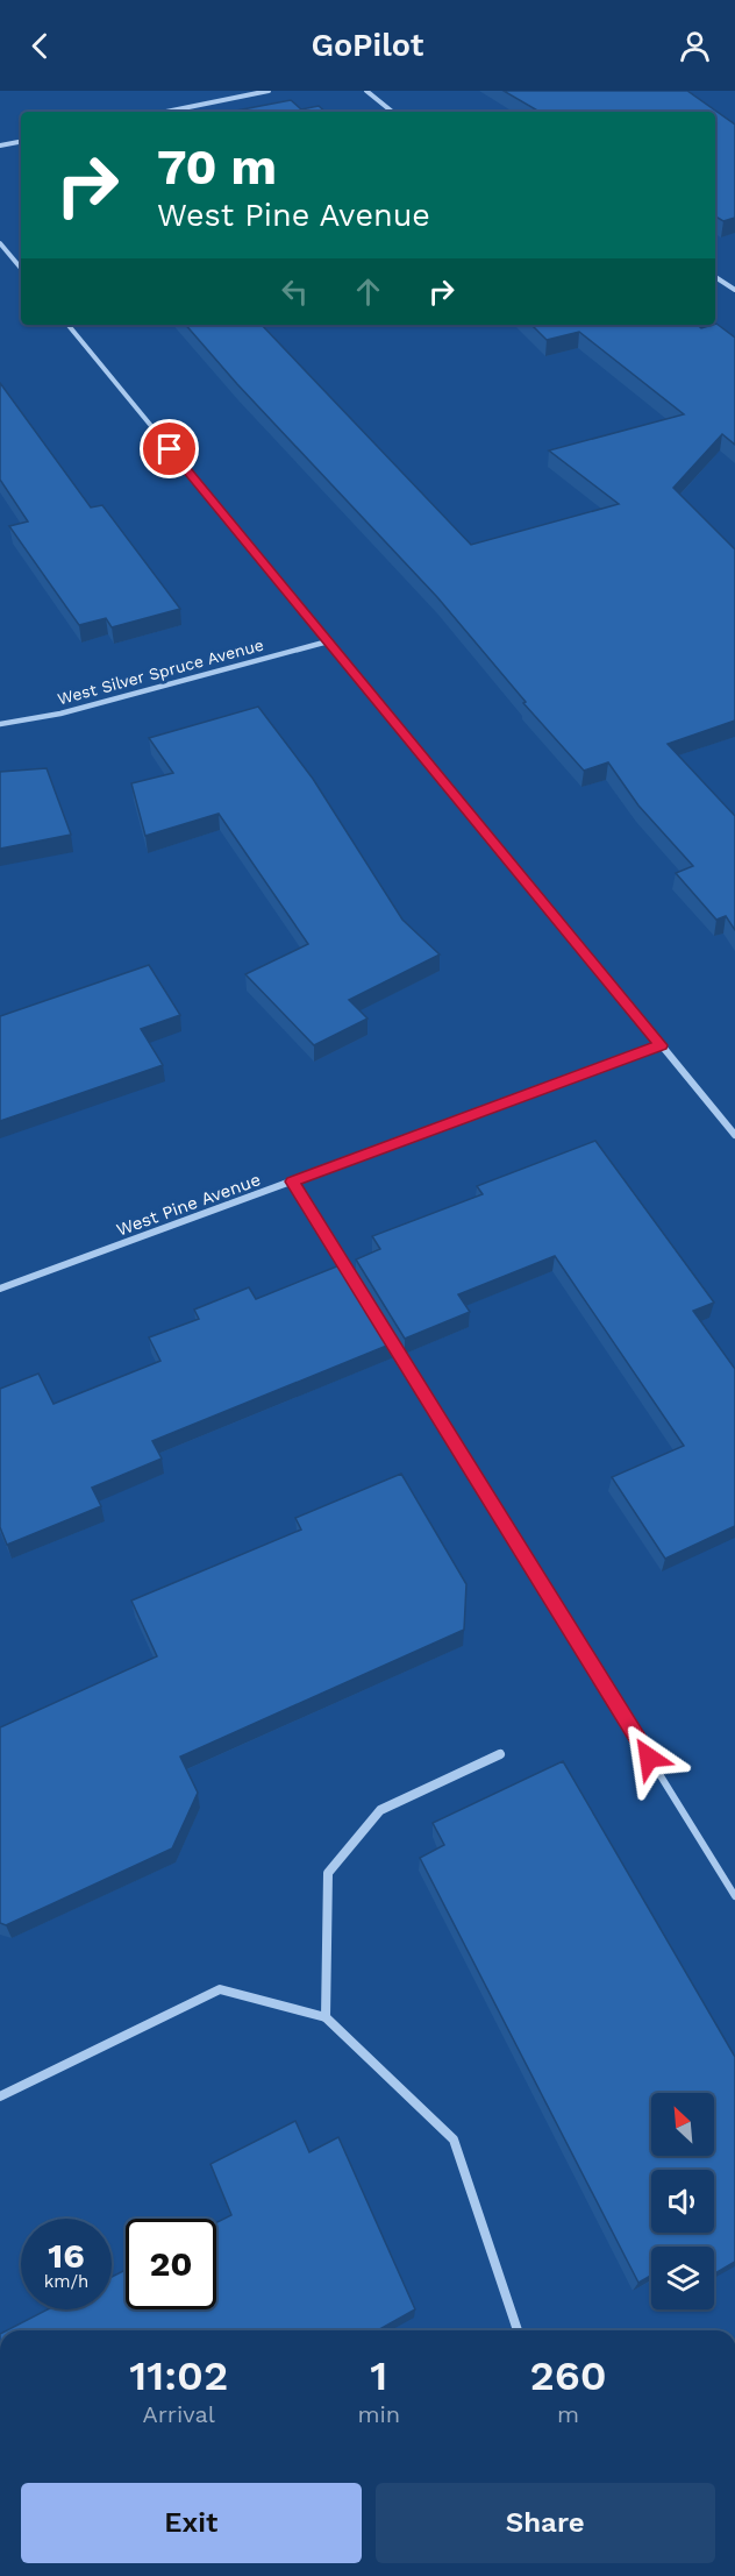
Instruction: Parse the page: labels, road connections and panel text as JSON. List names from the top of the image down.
{
  "streets": {
    "street": ["West Silver Spruce Avenue", "West Pine Avenue"]
  },
  "north": "top left",
  "page": {
    "header": "GoPilot",
    "turn": ["70 m", "West Pine Avenue"],
    "speed": "16 km/h",
    "limit": "20",
    "eta": [
      "11:02",
      "Arrival",
      "1",
      "min",
      "260",
      "m"
    ],
    "buttons": ["Exit", "Share"]
  }
}
